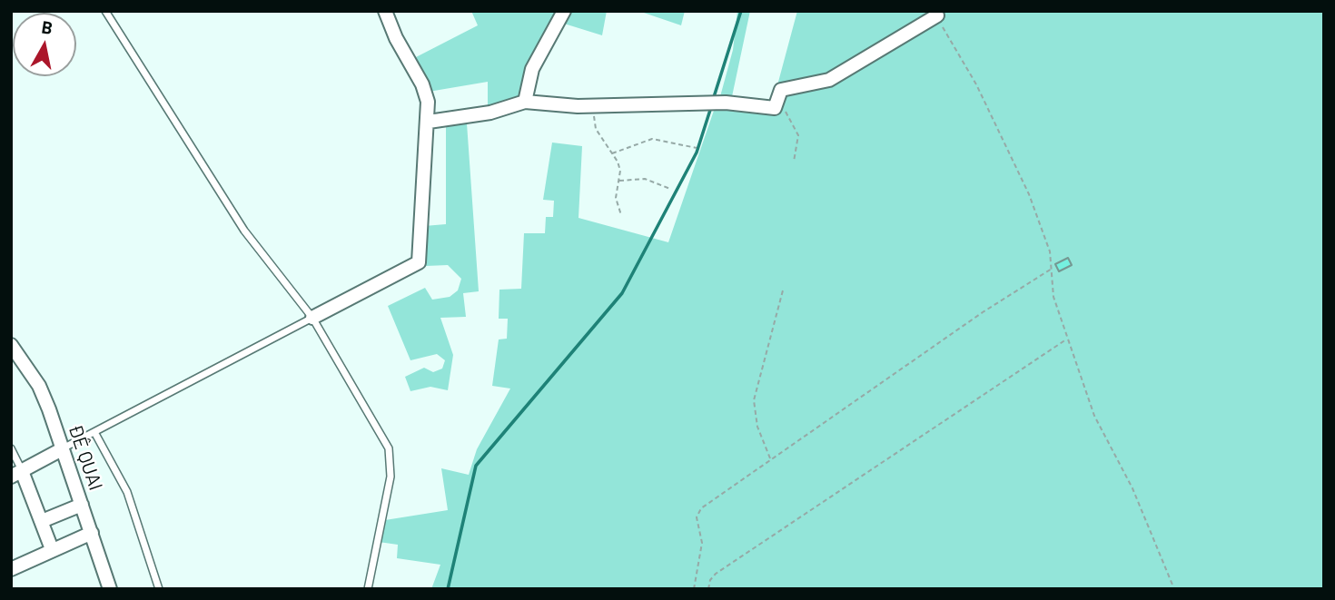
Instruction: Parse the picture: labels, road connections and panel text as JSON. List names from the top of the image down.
{
  "streets": {
    "street": ["ĐÊ QUAI"]
  },
  "north": "top"
}
